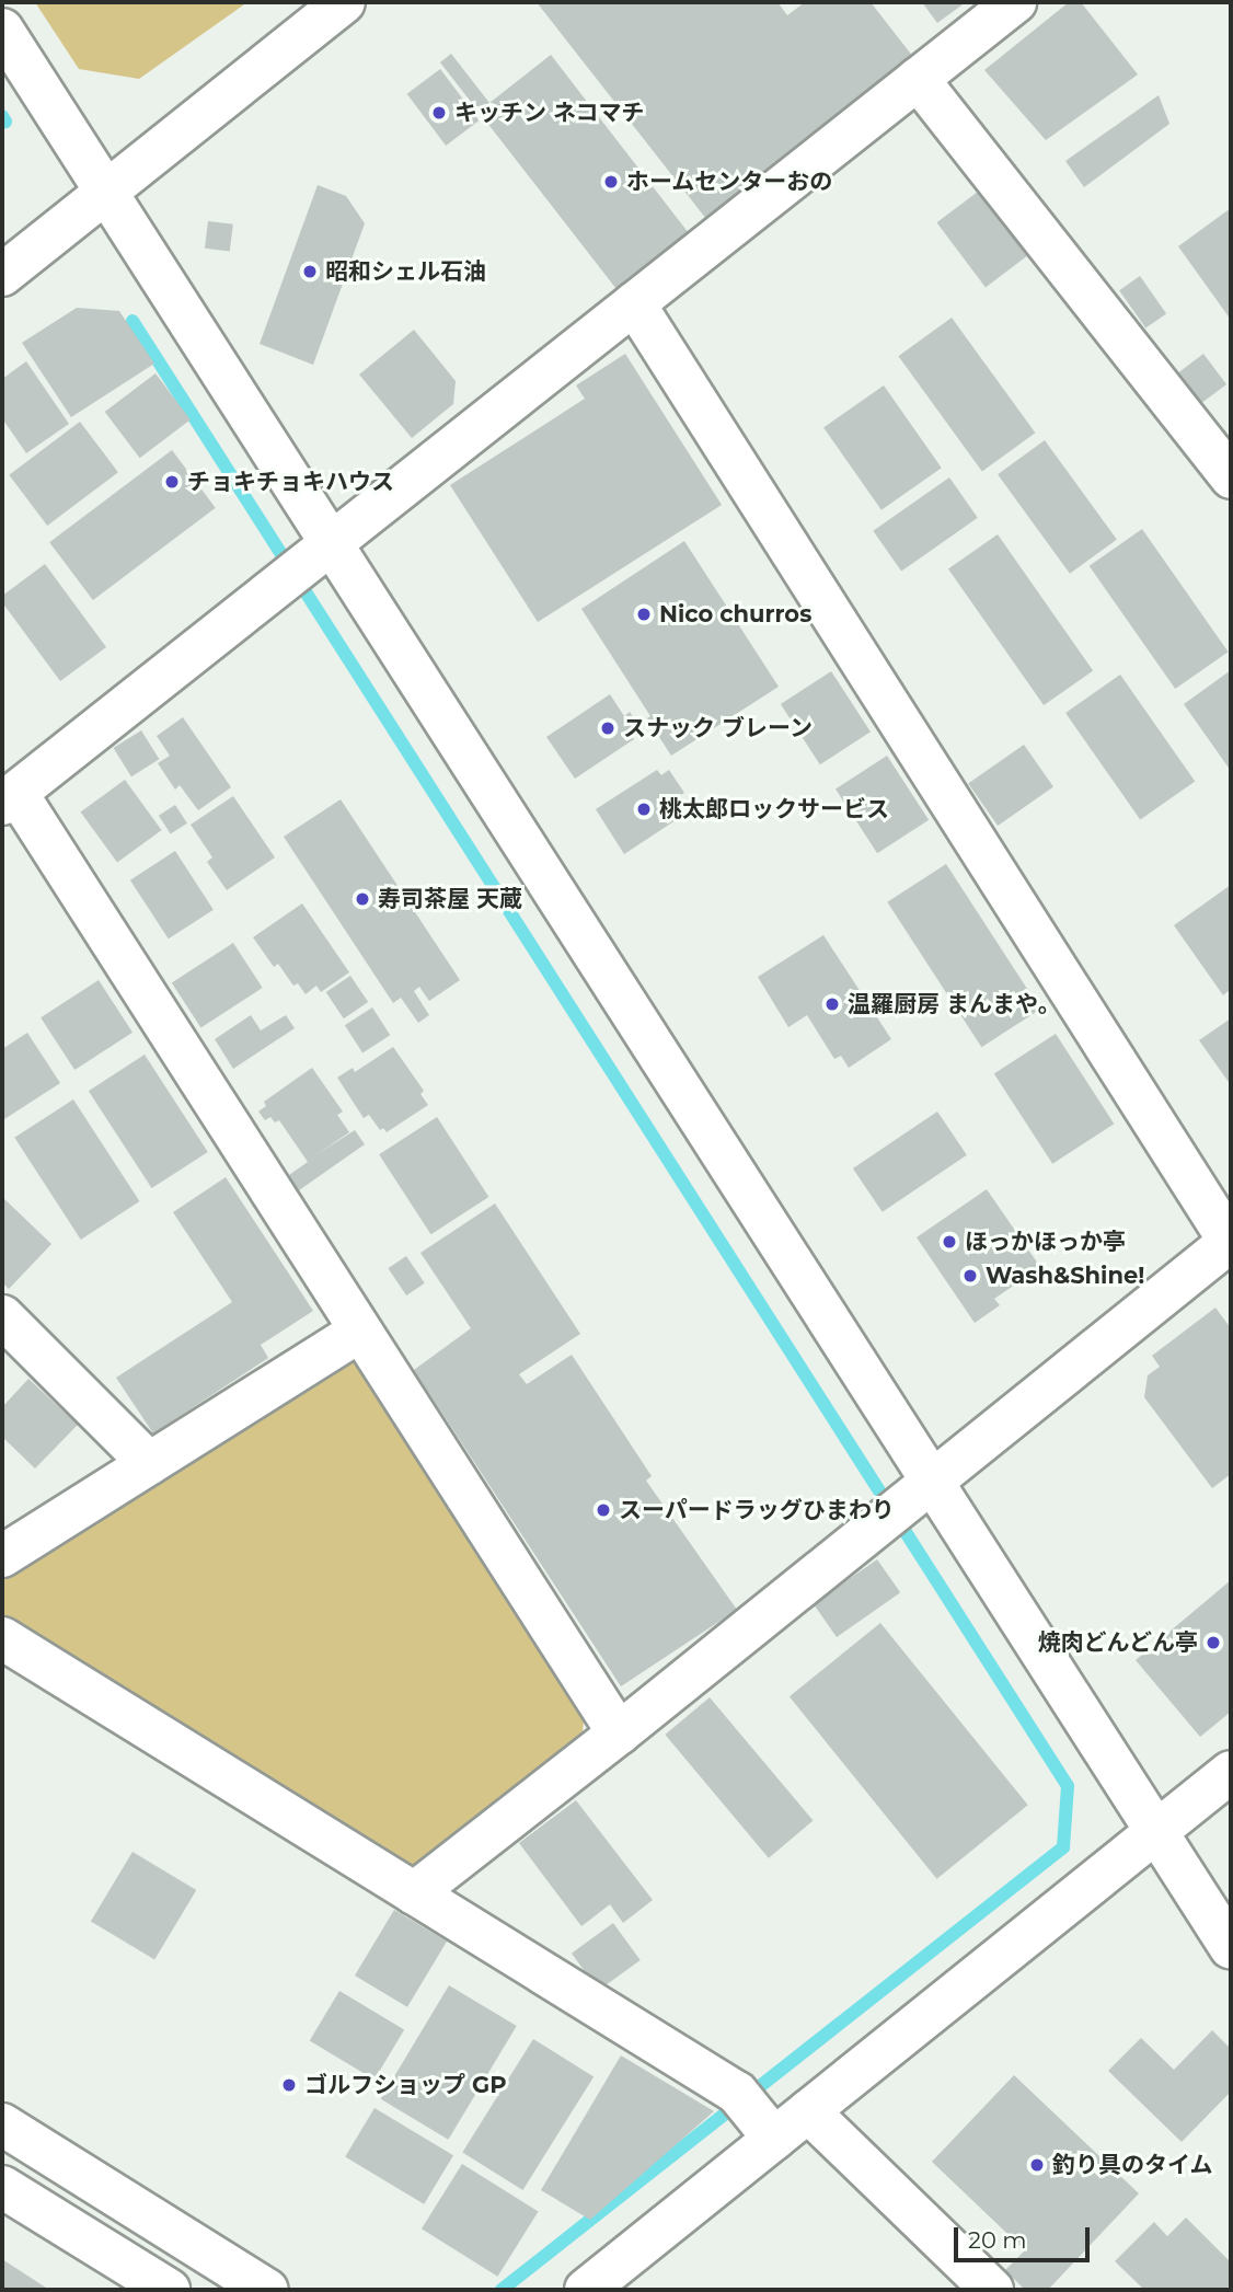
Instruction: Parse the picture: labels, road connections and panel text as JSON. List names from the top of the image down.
{
  "places": [
    "キッチン ネコマチ",
    "ホームセンターおの",
    "昭和シェル石油",
    "チョキチョキハウス",
    "Nico churros",
    "スナック ブレーン",
    "桃太郎ロックサービス",
    "寿司茶屋 天蔵",
    "温羅厨房 まんまや。",
    "ほっかほっか亭",
    "Wash&Shine!",
    "スーパードラッグひまわり",
    "焼肉どんどん亭",
    "ゴルフショップ GP",
    "釣り具のタイム"
  ],
  "scale_bar": "20 m"
}
